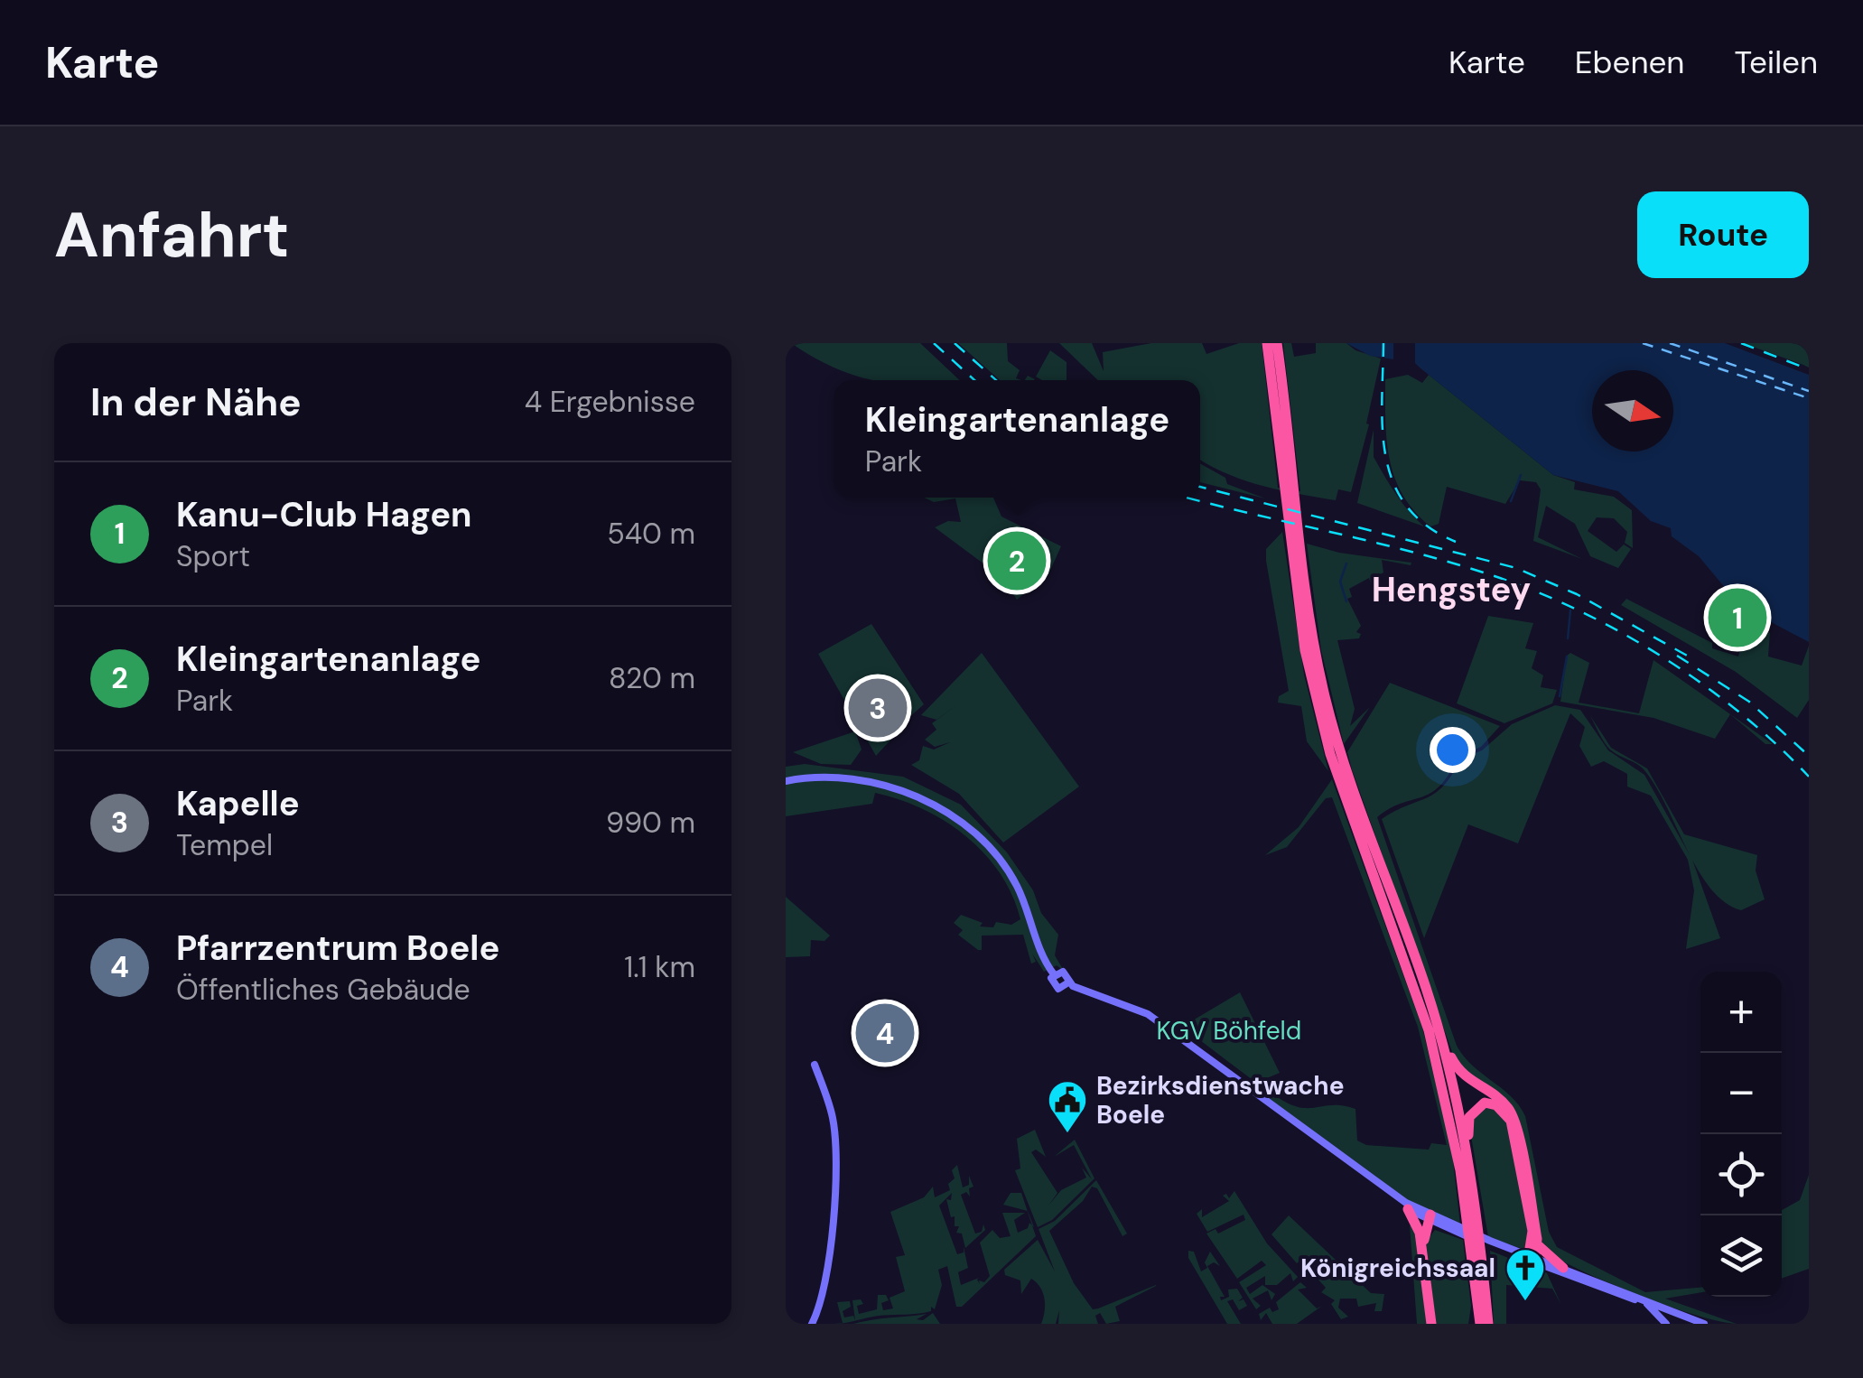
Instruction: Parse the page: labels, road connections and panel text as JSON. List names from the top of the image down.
{
  "districts": ["Hengstey"],
  "parks": ["KGV Böhfeld"],
  "places": {
    "public building": ["Bezirksdienstwache Boele"],
    "church": ["Königreichssaal"]
  },
  "north": "right",
  "page": {
    "header": "Karte",
    "nav": ["Karte", "Ebenen", "Teilen"],
    "buttons": "Route",
    "title": "Anfahrt",
    "heading": ["In der Nähe", "4 Ergebnisse"],
    "popup": ["Kleingartenanlage", "Park"],
    "list": [
      {
        "mark": "1",
        "name": "Kanu-Club Hagen",
        "note": "Sport",
        "value": "540 m"
      },
      {
        "mark": "2",
        "name": "Kleingartenanlage",
        "note": "Park",
        "value": "820 m"
      },
      {
        "mark": "3",
        "name": "Kapelle",
        "note": "Tempel",
        "value": "990 m"
      },
      {
        "mark": "4",
        "name": "Pfarrzentrum Boele",
        "note": "Öffentliches Gebäude",
        "value": "1.1 km"
      }
    ],
    "pins": [
      "2",
      "1",
      "3",
      "4"
    ],
    "map_buttons": ["+", "−"]
  }
}
